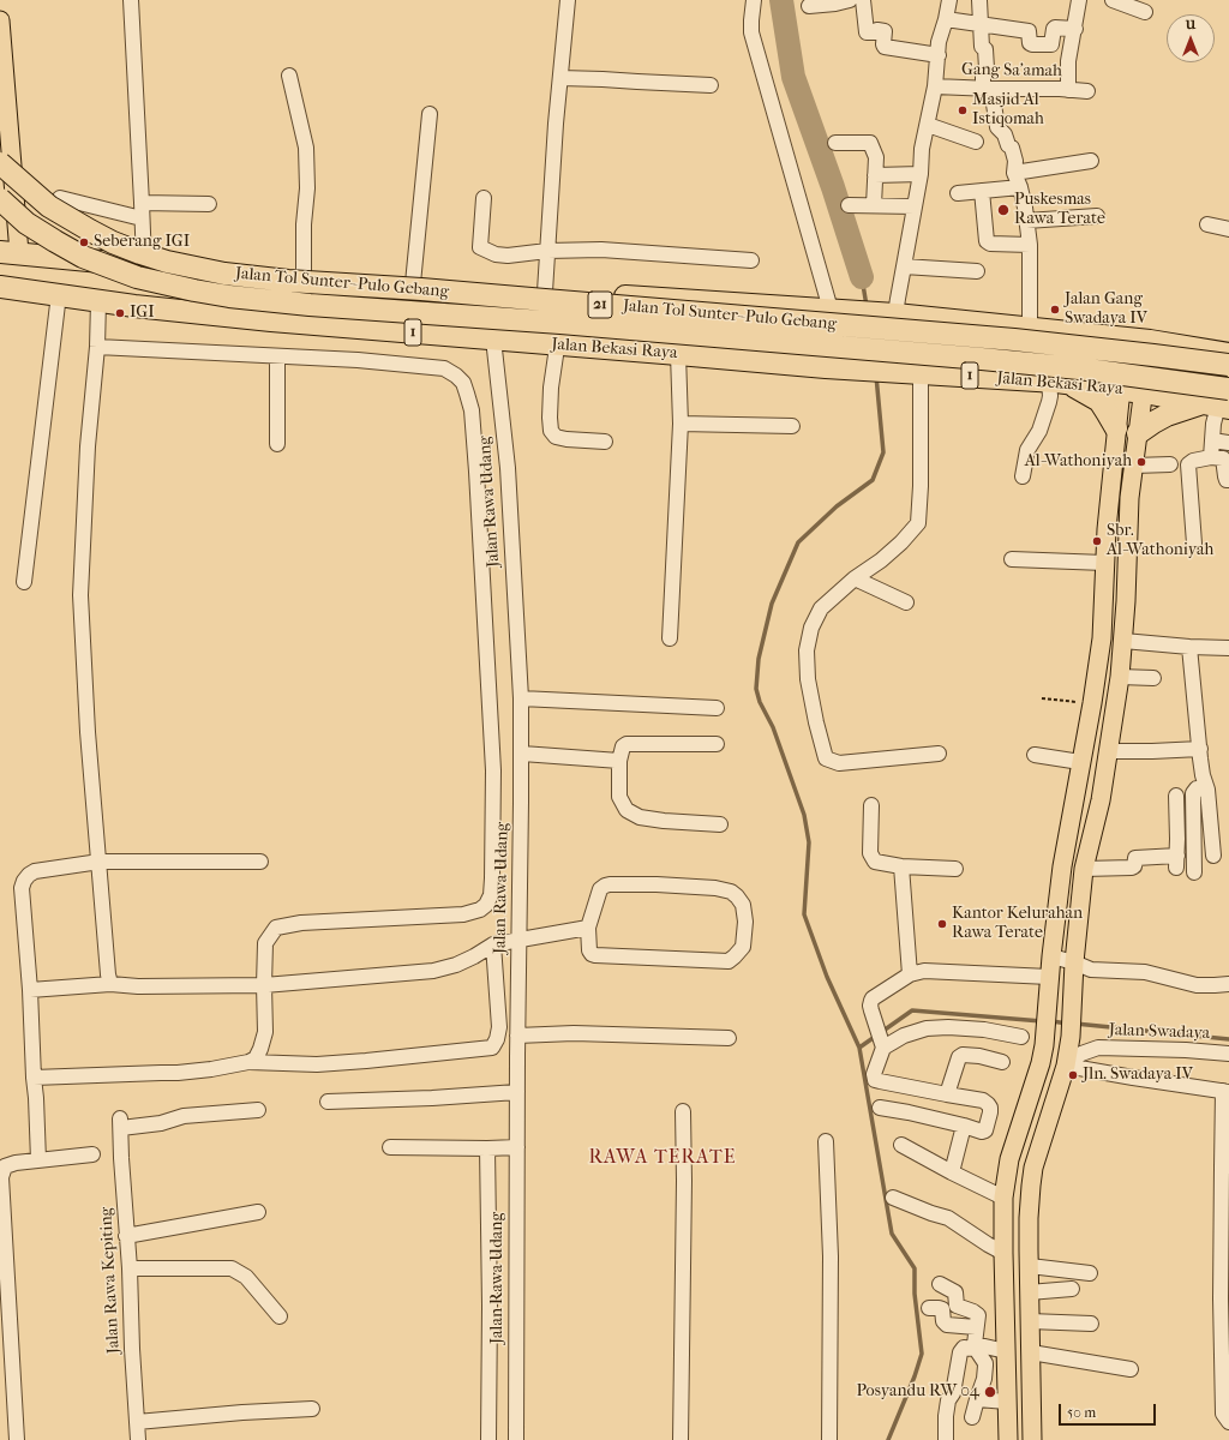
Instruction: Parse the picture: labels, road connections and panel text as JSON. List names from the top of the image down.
{
  "streets": {
    "highway": [
      "Jalan Tol Sunter–Pulo Gebang",
      "21",
      "1",
      "Jalan Bekasi Raya"
    ],
    "street": [
      "Gang Sa'amah",
      "Jalan Rawa Udang",
      "Jalan Swadaya",
      "Jalan Rawa Kepiting"
    ]
  },
  "crossings": [
    ["Jalan Tol Sunter–Pulo Gebang", "Jalan Bekasi Raya"],
    ["Jalan Bekasi Raya", "Jalan Rawa Udang"]
  ],
  "districts": ["RAWA TERATE"],
  "places": [
    "Masjid Al Istiqomah",
    "Puskesmas Rawa Terate",
    "Seberang IGI",
    "Jalan Gang Swadaya IV",
    "IGI",
    "Al-Wathoniyah",
    "Sbr. Al-Wathoniyah",
    "Kantor Kelurahan Rawa Terate",
    "Jln. Swadaya IV",
    "Posyandu RW 04"
  ],
  "scale_bar": "50 m",
  "north": "top"
}
